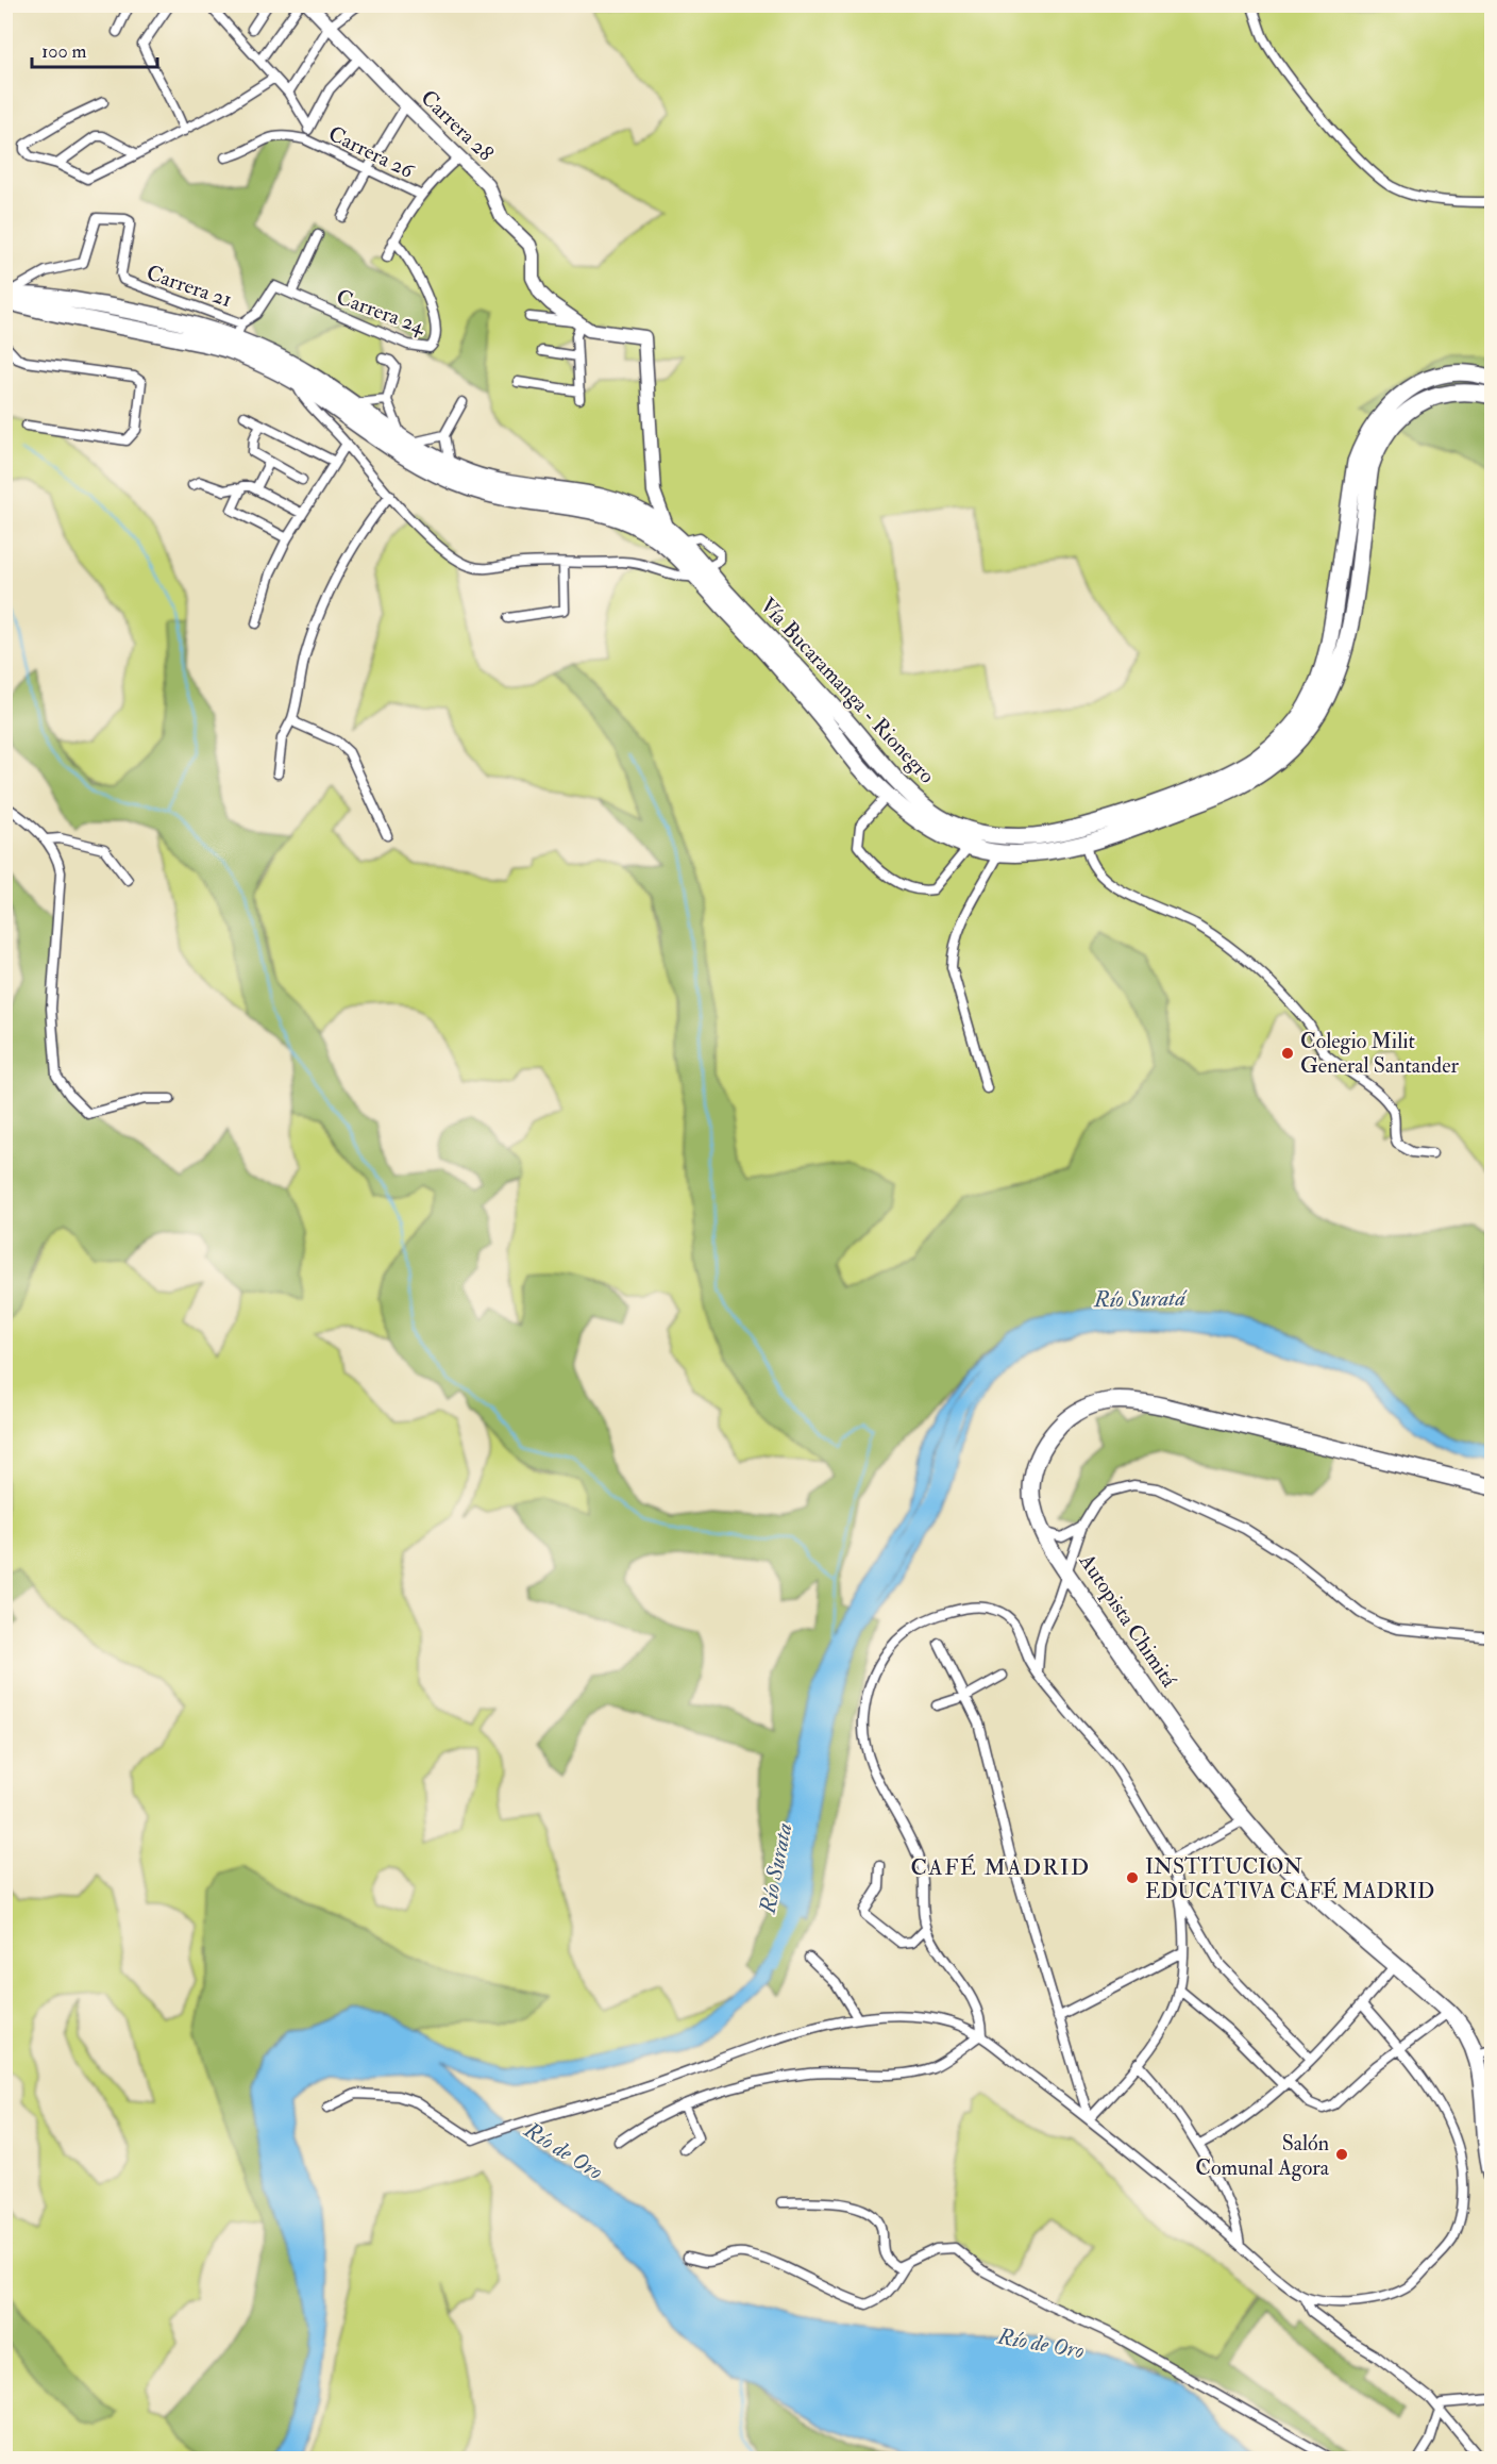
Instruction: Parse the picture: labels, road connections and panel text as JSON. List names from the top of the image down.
{
  "streets": {
    "highway": ["Vía Bucaramanga - Rionegro", "Autopista Chimitá"],
    "street": [
      "Carrera 28",
      "Carrera 26",
      "Carrera 21",
      "Carrera 24"
    ]
  },
  "crossings": [
    ["Carrera 21", "Carrera 24"],
    ["Carrera 21", "Vía Bucaramanga - Rionegro"],
    ["Carrera 24", "Vía Bucaramanga - Rionegro"]
  ],
  "districts": ["CAFÉ MADRID"],
  "water": ["Río Suratá", "Río Surata", "Río de Oro"],
  "places": ["Colegio Milit General Santander", "INSTITUCION EDUCATIVA CAFÉ MADRID", "Salón Comunal Agora"],
  "scale_bar": "100 m"
}
